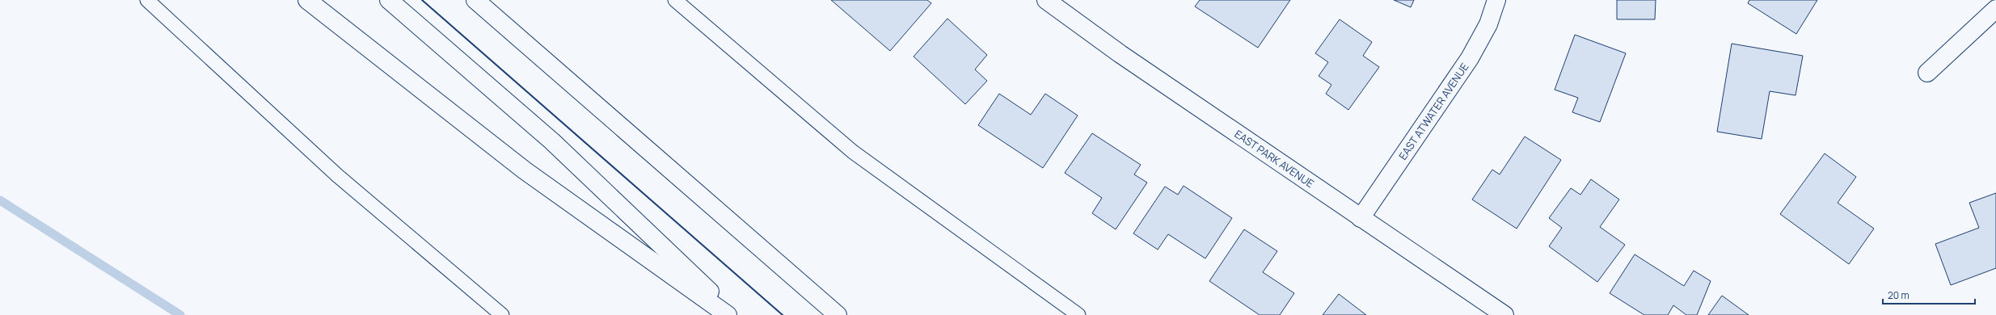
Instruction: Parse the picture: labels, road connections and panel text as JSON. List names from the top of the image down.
{
  "streets": {
    "main road": ["EAST ATWATER AVENUE", "EAST PARK AVENUE"]
  },
  "crossings": [
    ["EAST ATWATER AVENUE", "EAST PARK AVENUE"]
  ],
  "scale_bar": "20 m"
}
